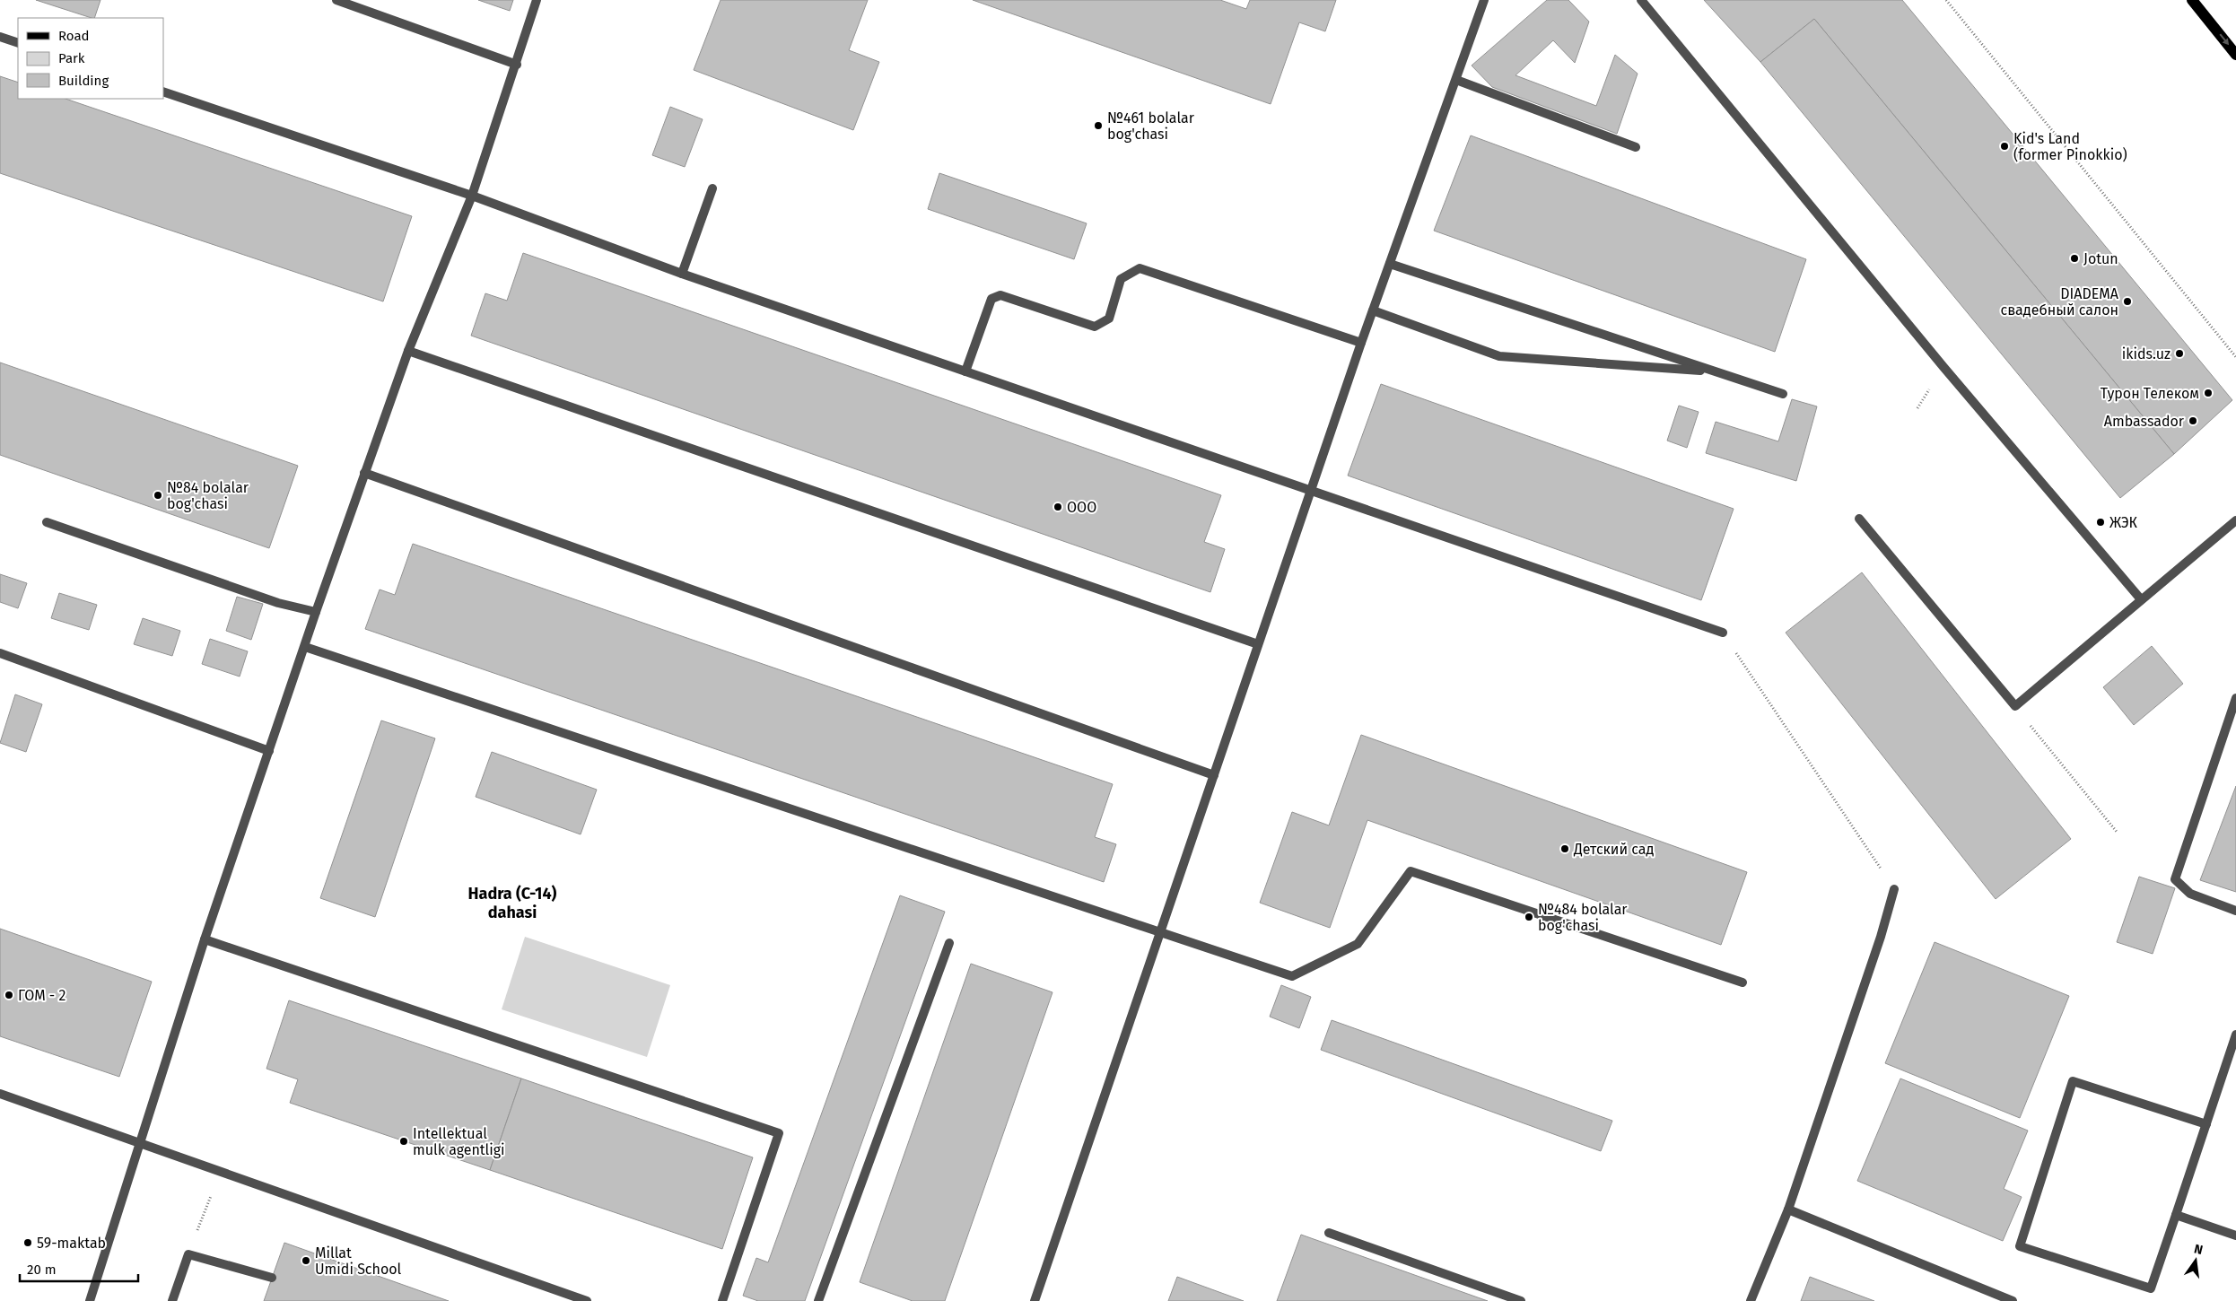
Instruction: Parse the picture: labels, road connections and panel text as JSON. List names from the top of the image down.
{
  "districts": ["Hadra (C-14) dahasi"],
  "places": [
    "№461 bolalar bog'chasi",
    "Kid's Land (former Pinokkio)",
    "Jotun",
    "DIADEMA свадебный салон",
    "ikids.uz",
    "Турон Телеком",
    "Ambassador",
    "№84 bolalar bog'chasi",
    "ООО",
    "ЖЭК",
    "Детский сад",
    "№484 bolalar bog'chasi",
    "ГОМ - 2",
    "Intellektual mulk agentligi",
    "59-maktab",
    "Millat Umidi School"
  ],
  "legend": ["Road", "Park", "Building"],
  "scale_bar": "20 m",
  "north": "top"
}
